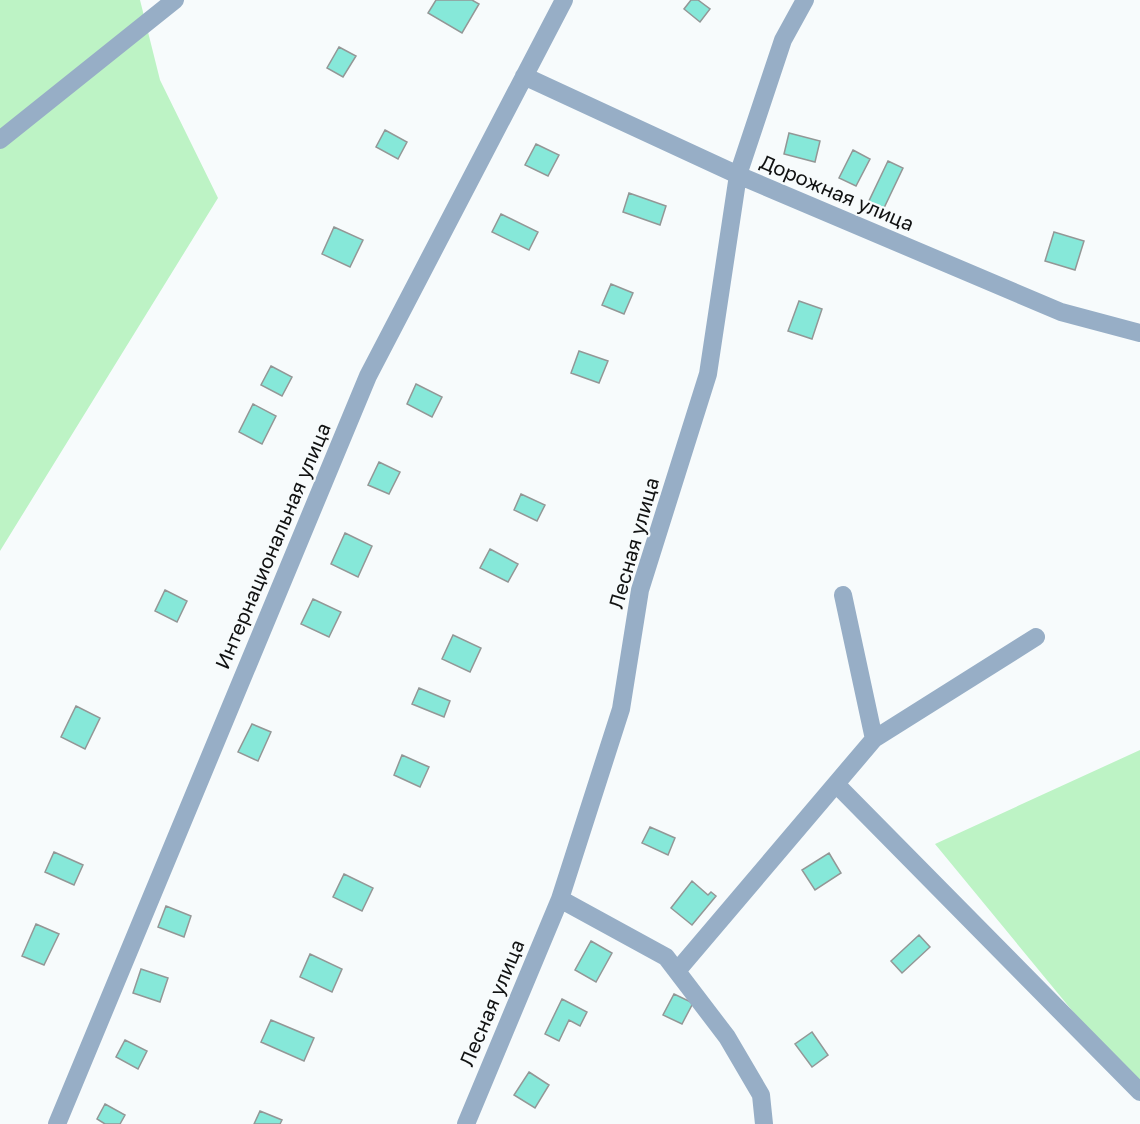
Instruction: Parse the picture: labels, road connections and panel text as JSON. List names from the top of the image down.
{
  "streets": {
    "street": ["Дорожная улица", "Лесная улица", "Интернациональная улица"]
  },
  "crossings": [
    ["Дорожная улица", "Лесная улица"],
    ["Дорожная улица", "Интернациональная улица"]
  ]
}
